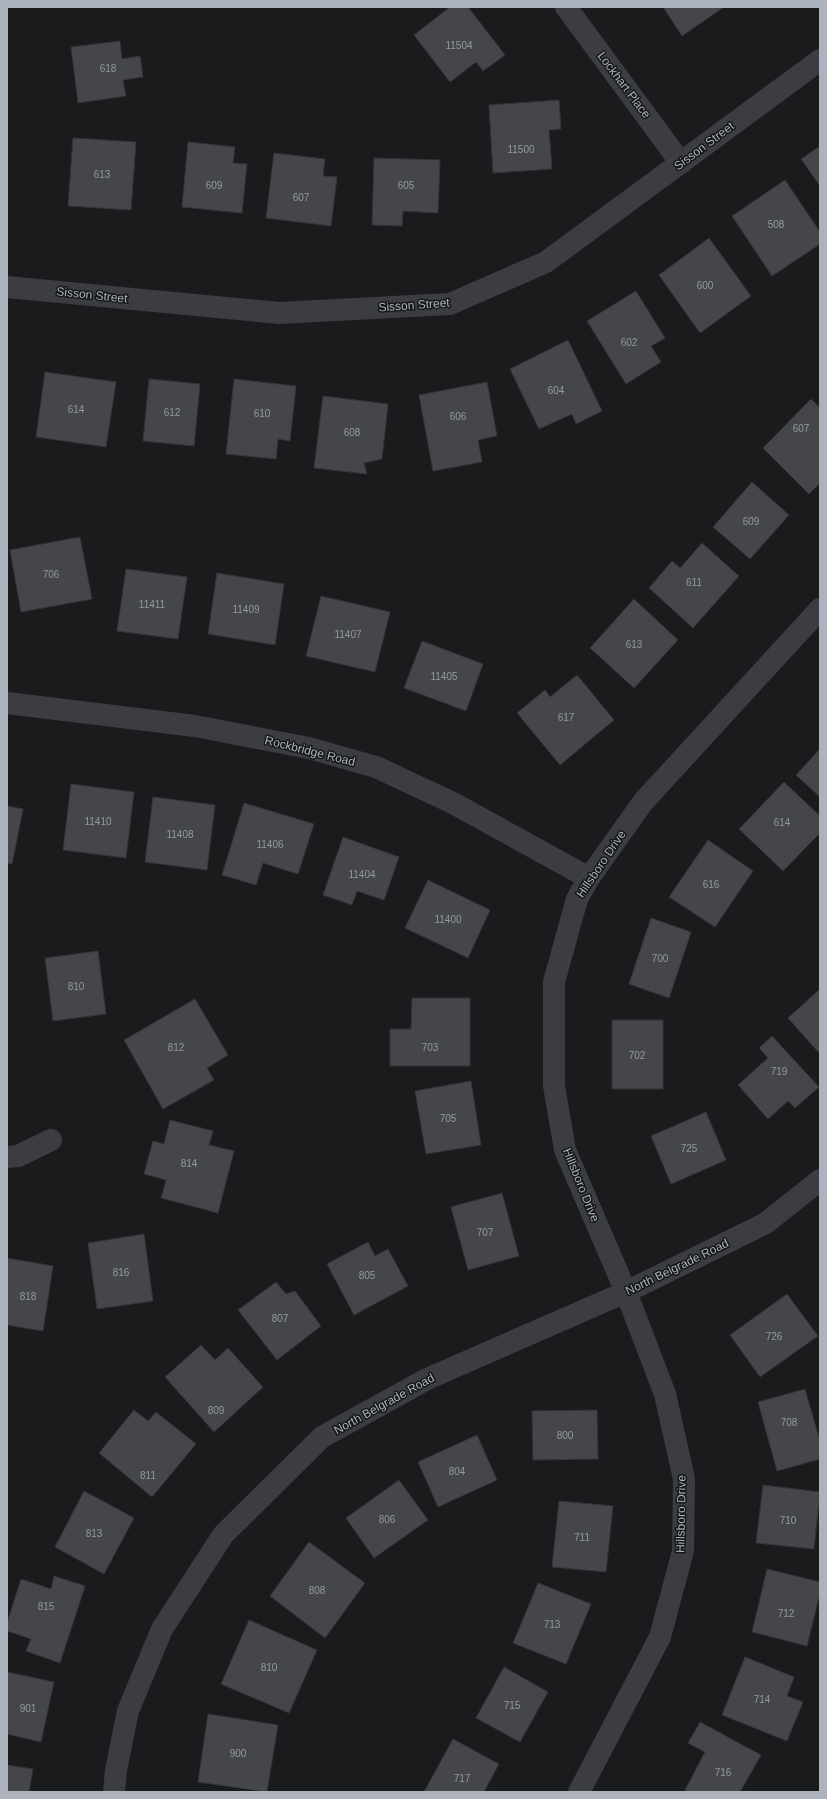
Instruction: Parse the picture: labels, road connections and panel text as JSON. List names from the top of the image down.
{
  "streets": {
    "street": [
      "Lockhart Place",
      "Sisson Street",
      "Rockbridge Road",
      "Hillsboro Drive",
      "North Belgrade Road"
    ]
  },
  "crossings": [
    ["Lockhart Place", "Sisson Street"],
    ["Rockbridge Road", "Hillsboro Drive"],
    ["Hillsboro Drive", "North Belgrade Road"]
  ],
  "house_numbers": [
    "11504",
    "618",
    "11500",
    "613",
    "609",
    "605",
    "607",
    "508",
    "600",
    "602",
    "604",
    "614",
    "612",
    "610",
    "606",
    "607",
    "608",
    "609",
    "706",
    "611",
    "11411",
    "11409",
    "11407",
    "613",
    "11405",
    "617",
    "11410",
    "614",
    "11408",
    "11406",
    "11404",
    "616",
    "11400",
    "700",
    "810",
    "812",
    "703",
    "702",
    "719",
    "705",
    "725",
    "814",
    "707",
    "816",
    "805",
    "818",
    "807",
    "726",
    "809",
    "708",
    "800",
    "804",
    "811",
    "806",
    "710",
    "813",
    "711",
    "808",
    "815",
    "712",
    "713",
    "810",
    "714",
    "715",
    "901",
    "900",
    "716",
    "717"
  ]
}
